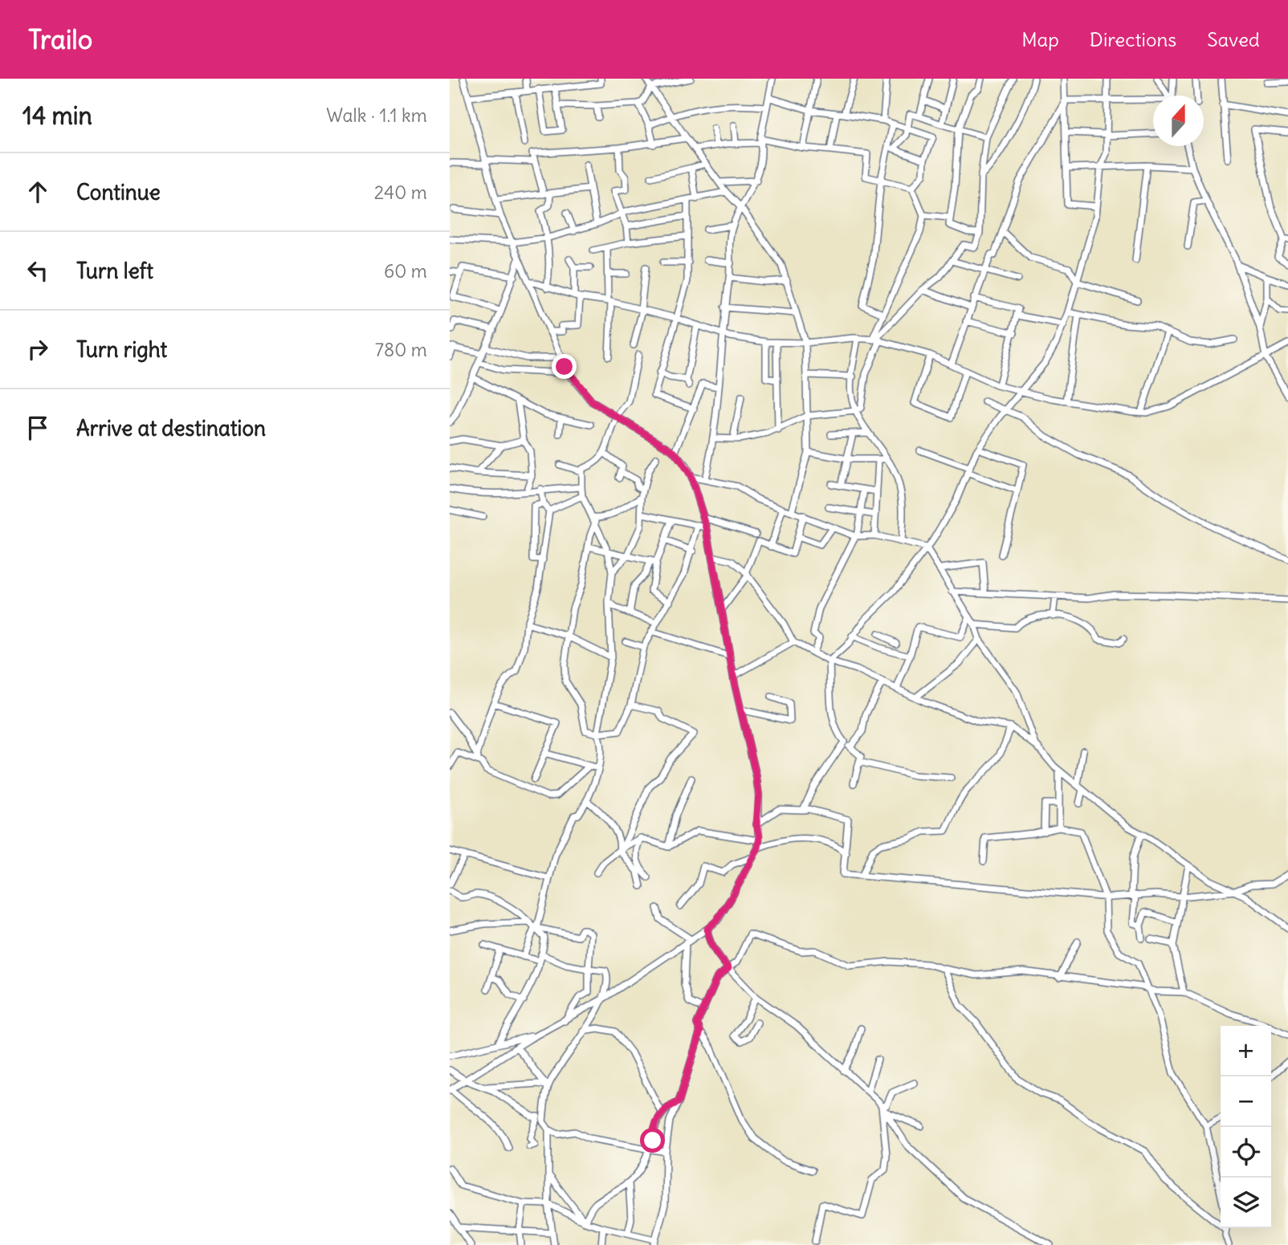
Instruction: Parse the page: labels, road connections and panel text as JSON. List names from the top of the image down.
{
  "north": "top",
  "page": {
    "header": "Trailo",
    "nav": ["Map", "Directions", "Saved"],
    "heading": ["14 min", "Walk · 1.1 km"],
    "list": [
      ["Continue", "240 m"],
      ["Turn left", "60 m"],
      ["Turn right", "780 m"],
      "Arrive at destination"
    ],
    "map_buttons": ["+", "−"]
  }
}
